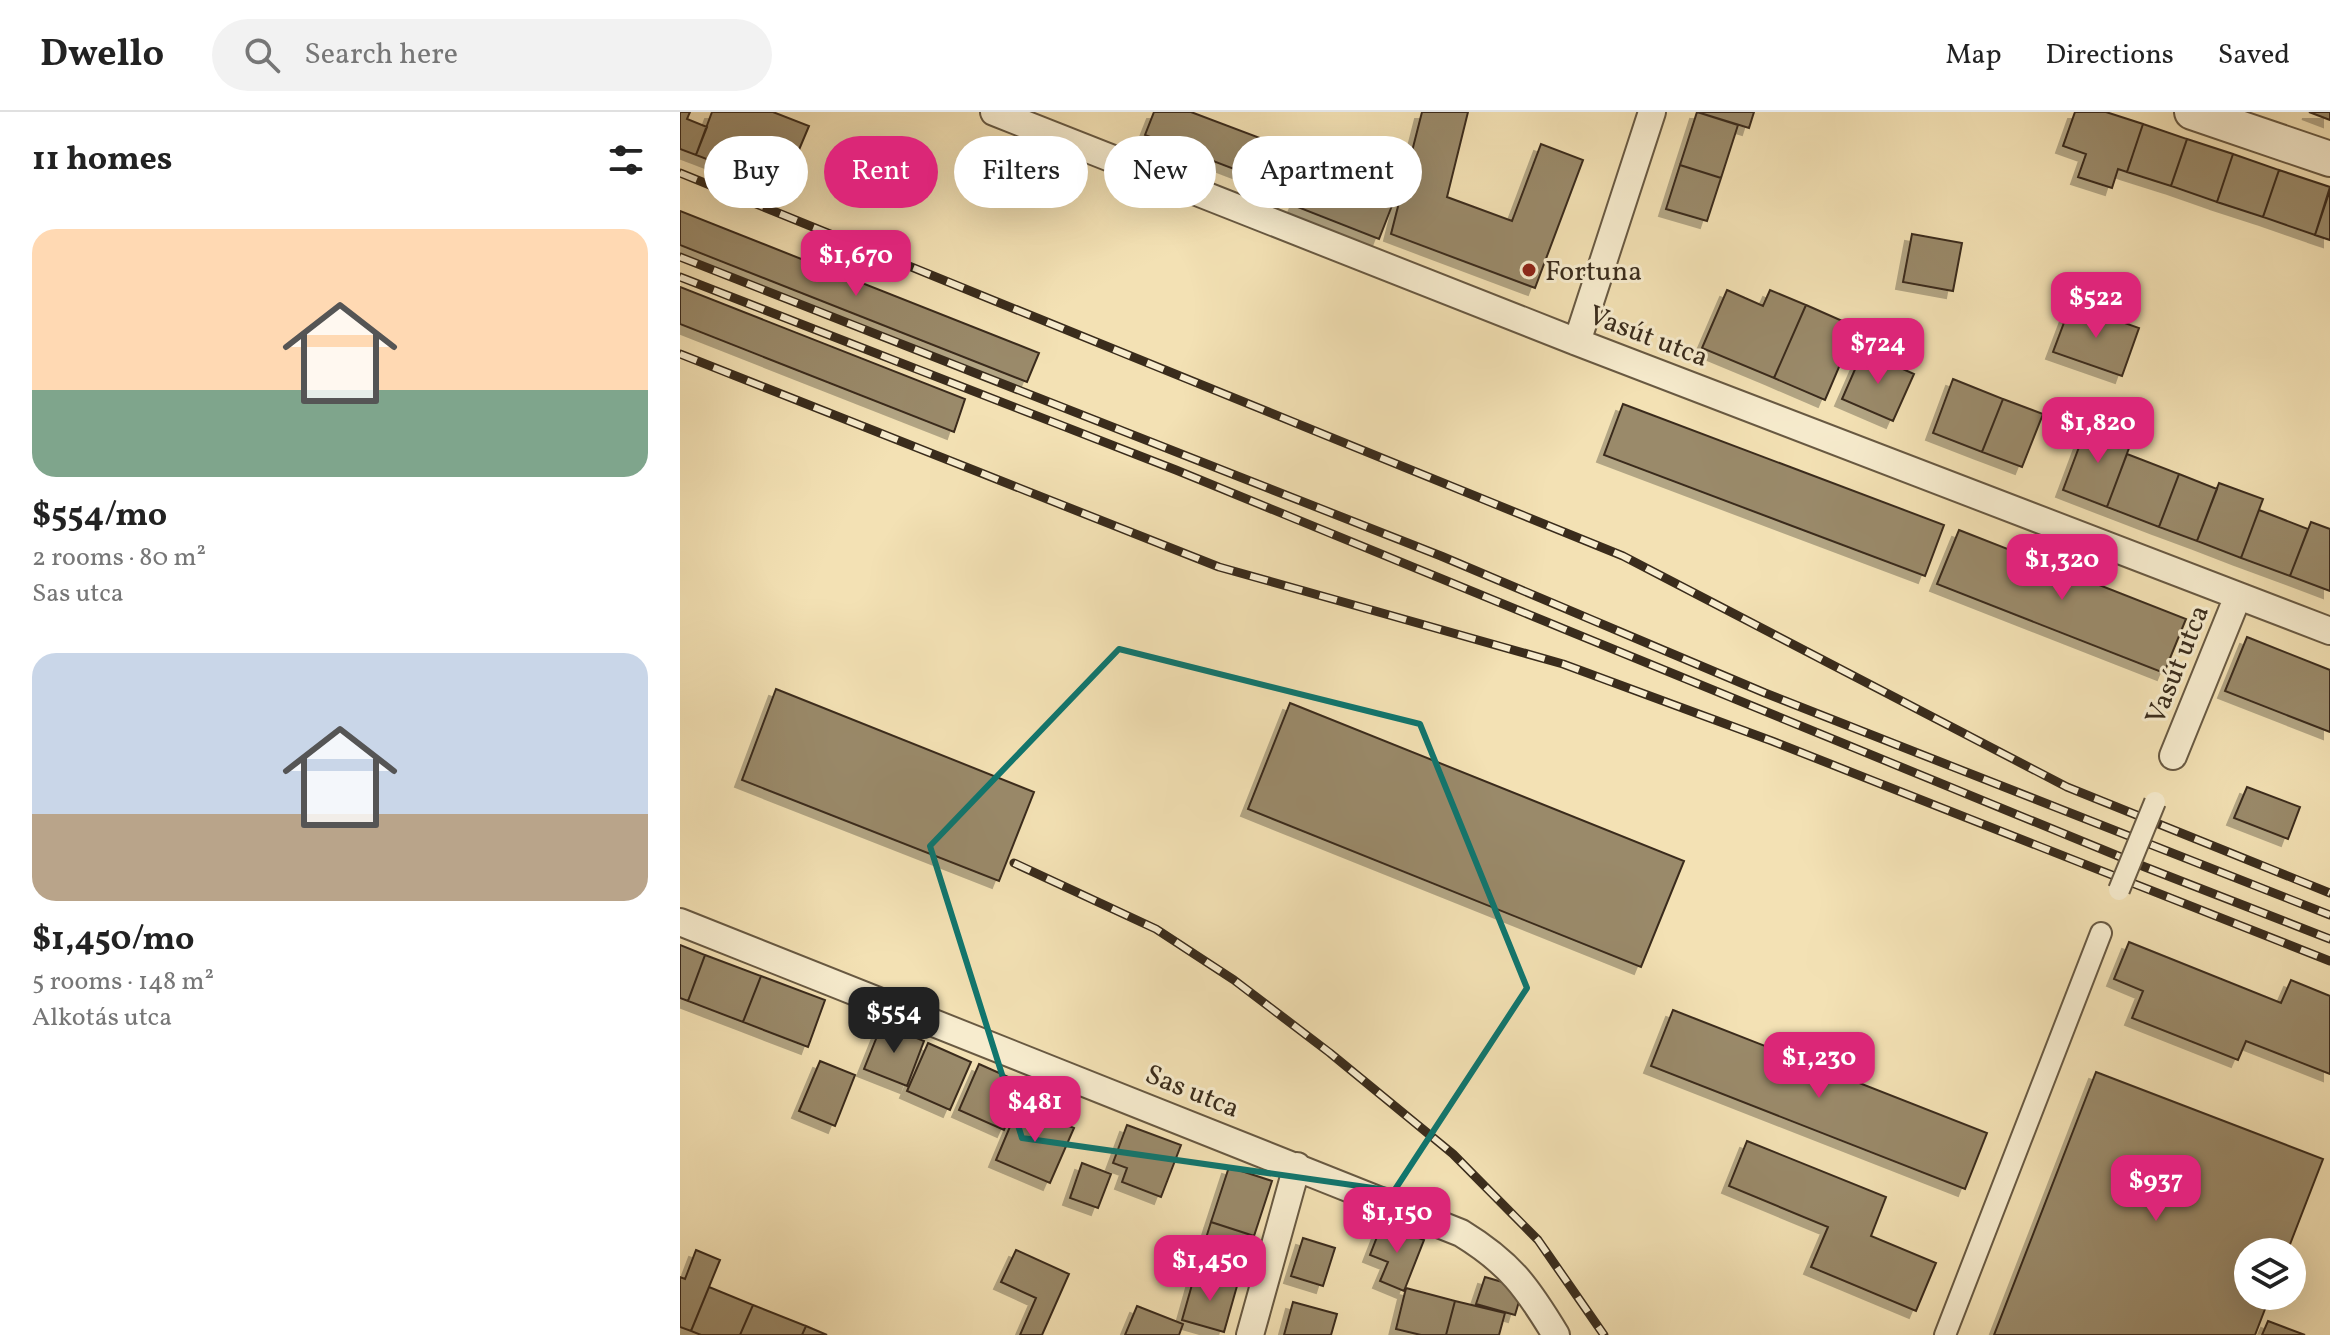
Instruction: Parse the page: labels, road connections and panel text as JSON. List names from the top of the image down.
{
  "streets": {
    "street": ["Vasút utca", "Sas utca"]
  },
  "places": ["Fortuna"],
  "page": {
    "header": "Dwello",
    "search": "Search here",
    "nav": ["Map", "Directions", "Saved"],
    "heading": "11 homes",
    "chip": [
      "Buy",
      "Rent",
      "Filters",
      "New",
      "Apartment"
    ],
    "list": [
      {
        "name": "$554/mo",
        "note": "2 rooms · 80 m² · Sas utca"
      },
      {
        "name": "$1,450/mo",
        "note": "5 rooms · 148 m² · Alkotás utca"
      }
    ],
    "price": [
      "$1,670",
      "$522",
      "$724",
      "$1,820",
      "$1,320",
      "$554",
      "$1,230",
      "$481",
      "$937",
      "$1,150",
      "$1,450"
    ]
  }
}
